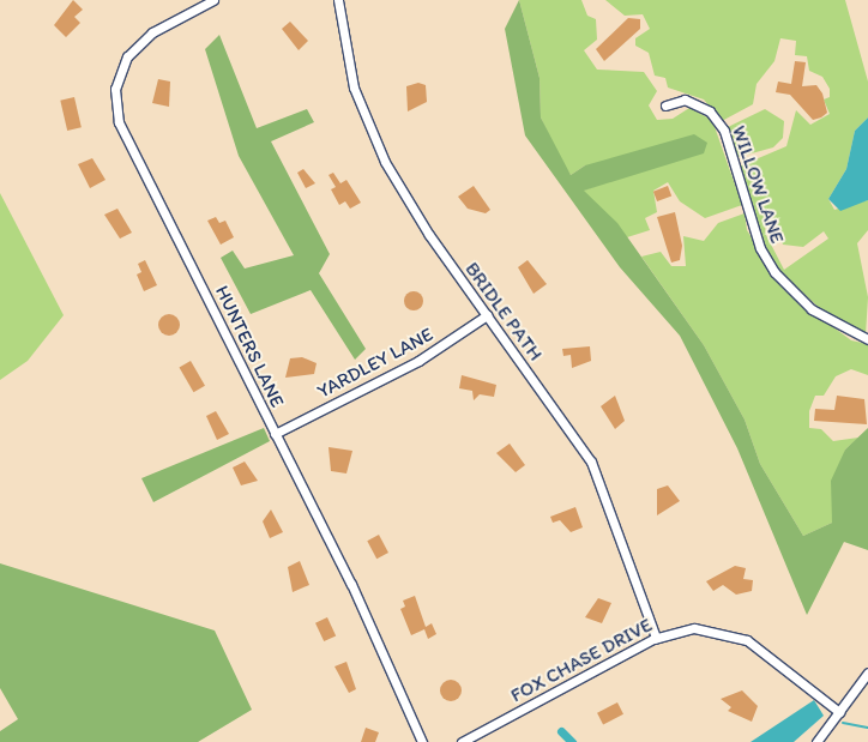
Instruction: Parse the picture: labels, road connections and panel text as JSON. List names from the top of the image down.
{
  "streets": {
    "street": [
      "WILLOW LANE",
      "BRIDLE PATH",
      "HUNTERS LANE",
      "YARDLEY LANE",
      "FOX CHASE DRIVE"
    ]
  },
  "crossings": [
    ["BRIDLE PATH", "YARDLEY LANE"],
    ["BRIDLE PATH", "FOX CHASE DRIVE"],
    ["HUNTERS LANE", "YARDLEY LANE"]
  ]
}
